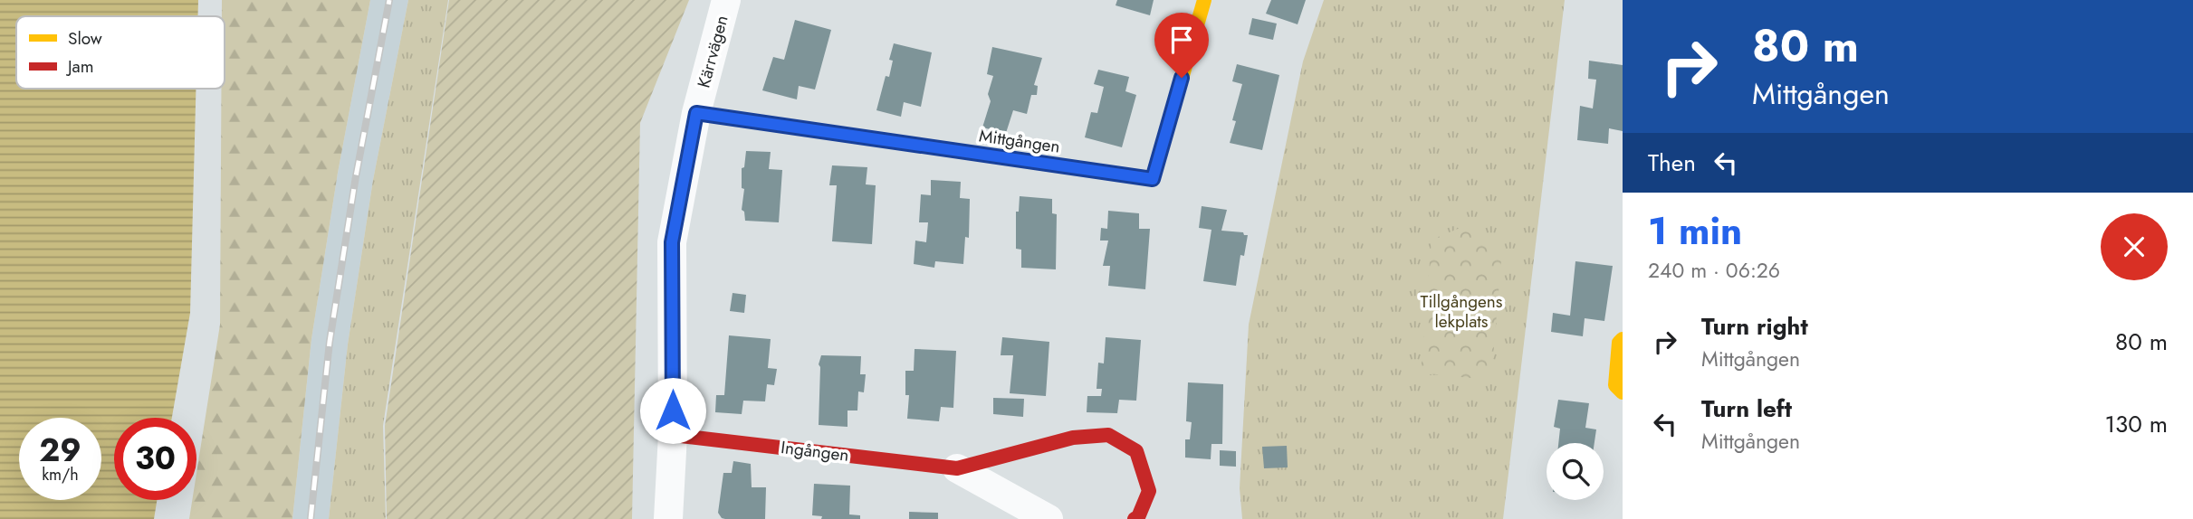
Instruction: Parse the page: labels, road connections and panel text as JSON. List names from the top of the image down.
{
  "streets": {
    "street": ["Kärrvägen", "Mittgången", "Ingången"]
  },
  "crossings": [
    ["Kärrvägen", "Mittgången"],
    ["Kärrvägen", "Ingången"]
  ],
  "parks": ["Tillgångens lekplats"],
  "legend": ["Slow", "Jam"],
  "page": {
    "turn": ["80 m", "Mittgången"],
    "then": "Then",
    "heading": ["1 min", "240 m · 06:26"],
    "list": [
      {
        "name": "Turn right",
        "note": "Mittgången",
        "value": "80 m"
      },
      {
        "name": "Turn left",
        "note": "Mittgången",
        "value": "130 m"
      }
    ],
    "speed": "29 km/h",
    "limit": "30"
  }
}
